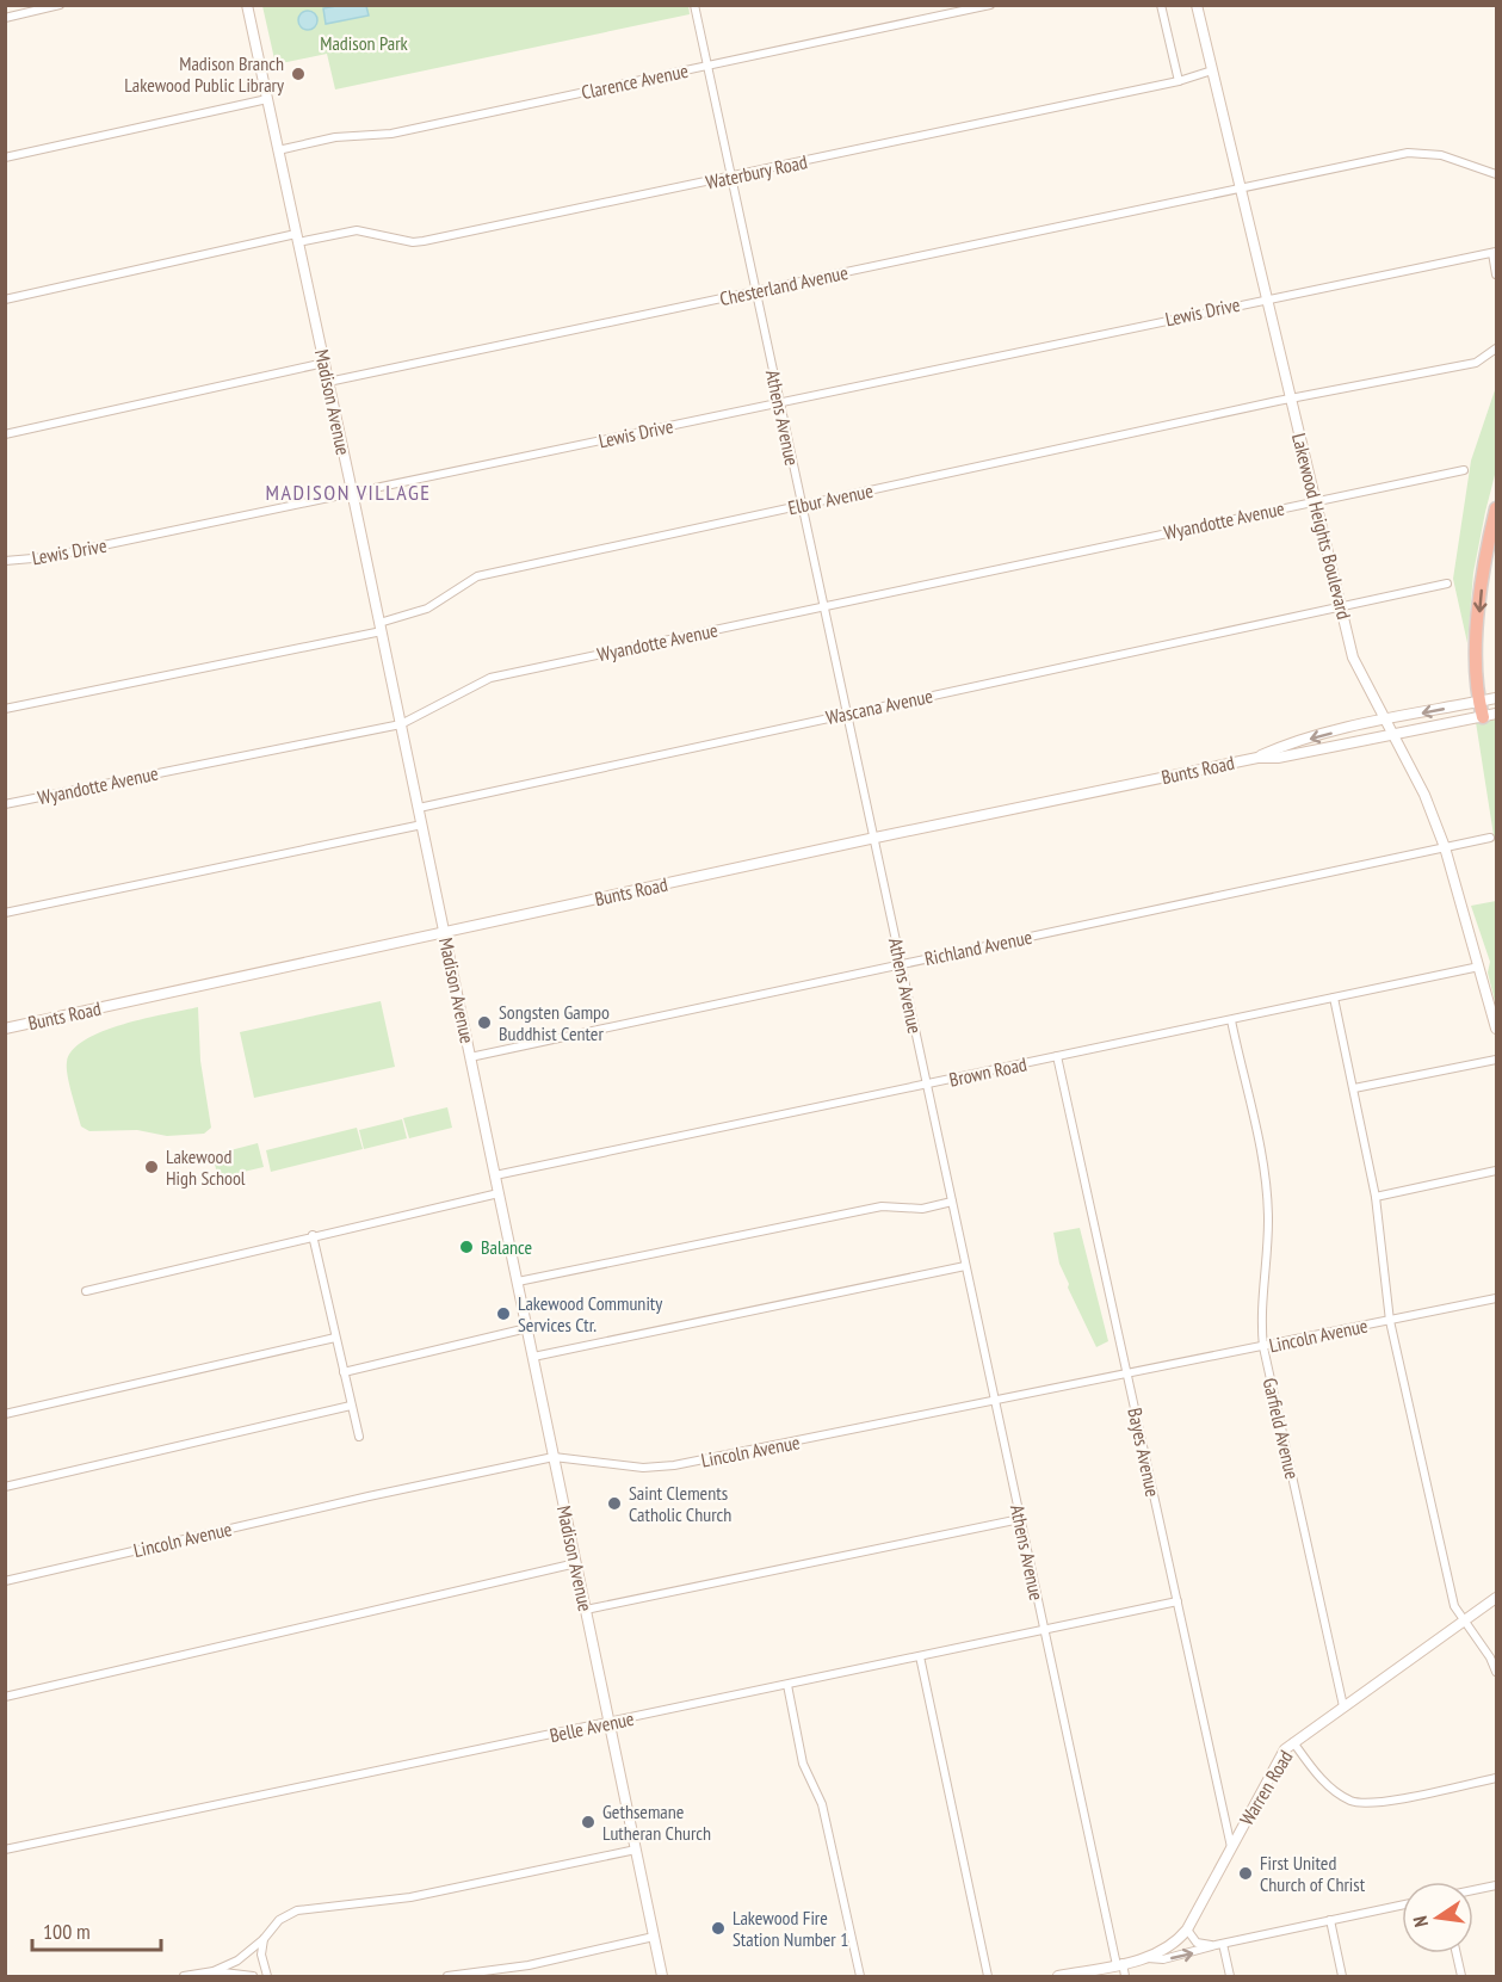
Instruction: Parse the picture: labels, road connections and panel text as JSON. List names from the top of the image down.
{
  "streets": {
    "main road": [
      "Madison Avenue",
      "Lakewood Heights Boulevard",
      "Bunts Road",
      "Warren Road"
    ],
    "street": [
      "Clarence Avenue",
      "Waterbury Road",
      "Chesterland Avenue",
      "Lewis Drive",
      "Athens Avenue",
      "Elbur Avenue",
      "Wyandotte Avenue",
      "Wascana Avenue",
      "Richland Avenue",
      "Brown Road",
      "Lincoln Avenue",
      "Garfield Avenue",
      "Bayes Avenue",
      "Belle Avenue"
    ]
  },
  "crossings": [
    ["Clarence Avenue", "Madison Avenue"],
    ["Clarence Avenue", "Athens Avenue"],
    ["Waterbury Road", "Madison Avenue"],
    ["Waterbury Road", "Athens Avenue"],
    ["Waterbury Road", "Lakewood Heights Boulevard"],
    ["Chesterland Avenue", "Madison Avenue"],
    ["Chesterland Avenue", "Athens Avenue"],
    ["Chesterland Avenue", "Lakewood Heights Boulevard"],
    ["Lewis Drive", "Madison Avenue"],
    ["Lewis Drive", "Athens Avenue"],
    ["Lewis Drive", "Lakewood Heights Boulevard"],
    ["Madison Avenue", "Elbur Avenue"],
    ["Madison Avenue", "Wyandotte Avenue"],
    ["Madison Avenue", "Wascana Avenue"],
    ["Madison Avenue", "Bunts Road"],
    ["Madison Avenue", "Richland Avenue"],
    ["Madison Avenue", "Brown Road"],
    ["Madison Avenue", "Lincoln Avenue"],
    ["Madison Avenue", "Belle Avenue"],
    ["Athens Avenue", "Elbur Avenue"],
    ["Athens Avenue", "Wyandotte Avenue"],
    ["Athens Avenue", "Wascana Avenue"],
    ["Athens Avenue", "Bunts Road"],
    ["Athens Avenue", "Richland Avenue"],
    ["Athens Avenue", "Brown Road"],
    ["Athens Avenue", "Lincoln Avenue"],
    ["Athens Avenue", "Belle Avenue"],
    ["Athens Avenue", "Warren Road"],
    ["Elbur Avenue", "Lakewood Heights Boulevard"],
    ["Wyandotte Avenue", "Lakewood Heights Boulevard"],
    ["Lakewood Heights Boulevard", "Wascana Avenue"],
    ["Lakewood Heights Boulevard", "Bunts Road"],
    ["Lakewood Heights Boulevard", "Richland Avenue"],
    ["Lakewood Heights Boulevard", "Brown Road"],
    ["Brown Road", "Garfield Avenue"],
    ["Brown Road", "Bayes Avenue"],
    ["Lincoln Avenue", "Garfield Avenue"],
    ["Lincoln Avenue", "Bayes Avenue"],
    ["Garfield Avenue", "Warren Road"],
    ["Bayes Avenue", "Belle Avenue"],
    ["Bayes Avenue", "Warren Road"]
  ],
  "districts": ["MADISON VILLAGE"],
  "parks": ["Madison Park"],
  "places": [
    "Madison Branch Lakewood Public Library",
    "Songsten Gampo Buddhist Center",
    "Lakewood High School",
    "Balance",
    "Lakewood Community Services Ctr.",
    "Saint Clements Catholic Church",
    "Gethsemane Lutheran Church",
    "First United Church of Christ",
    "Lakewood Fire Station Number 1"
  ],
  "scale_bar": "100 m",
  "north": "left"
}
